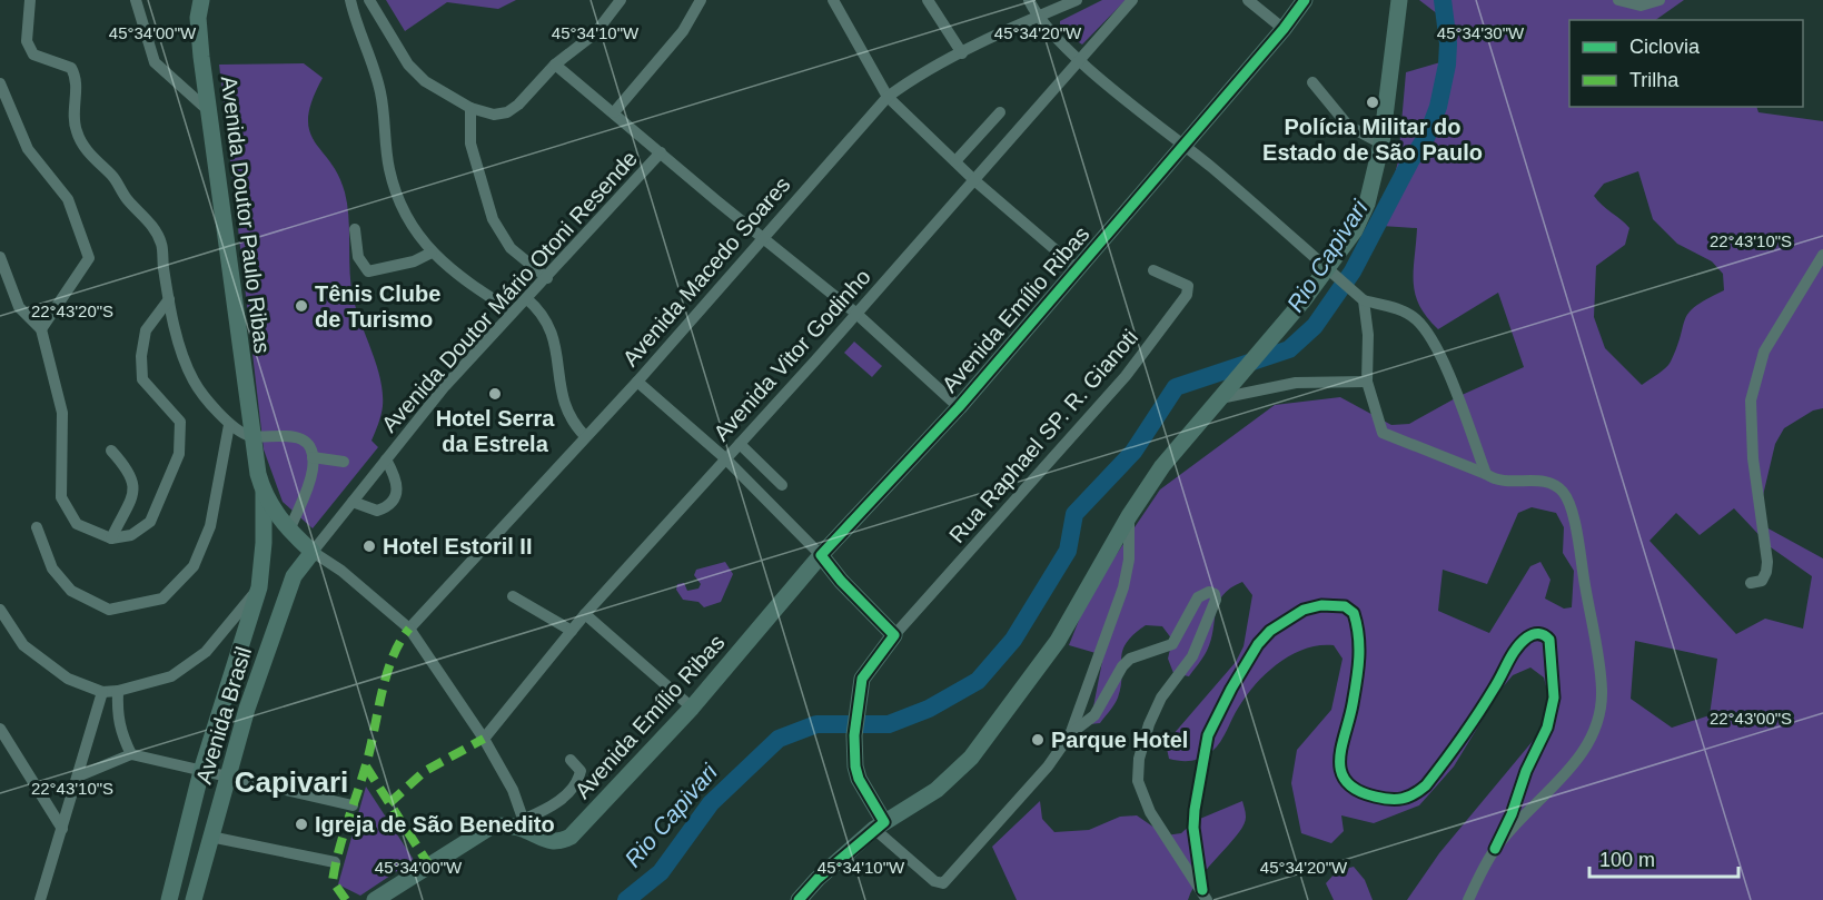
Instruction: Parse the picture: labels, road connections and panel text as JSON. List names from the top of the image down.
{
  "streets": {
    "street": [
      "Avenida Doutor Paulo Ribas",
      "Avenida Macedo Soares",
      "Avenida Doutor Mário Otoni Resende",
      "Avenida Emílio Ribas",
      "Avenida Vitor Godinho",
      "Rua Raphael SP. R. Gianoti",
      "Avenida Brasil"
    ]
  },
  "crossings": [
    ["Avenida Doutor Mário Otoni Resende", "Avenida Brasil"]
  ],
  "districts": ["Capivari"],
  "water": ["Rio Capivari"],
  "places": [
    "Polícia Militar do Estado de São Paulo",
    "Tênis Clube de Turismo",
    "Hotel Serra da Estrela",
    "Hotel Estoril II",
    "Parque Hotel",
    "Igreja de São Benedito"
  ],
  "legend": ["Ciclovia", "Trilha"],
  "scale_bar": "100 m",
  "coordinates": [
    "45°34'00\"W",
    "45°34'10\"W",
    "45°34'20\"W",
    "45°34'30\"W",
    "22°43'10\"S",
    "22°43'20\"S",
    "22°43'00\"S"
  ]
}
